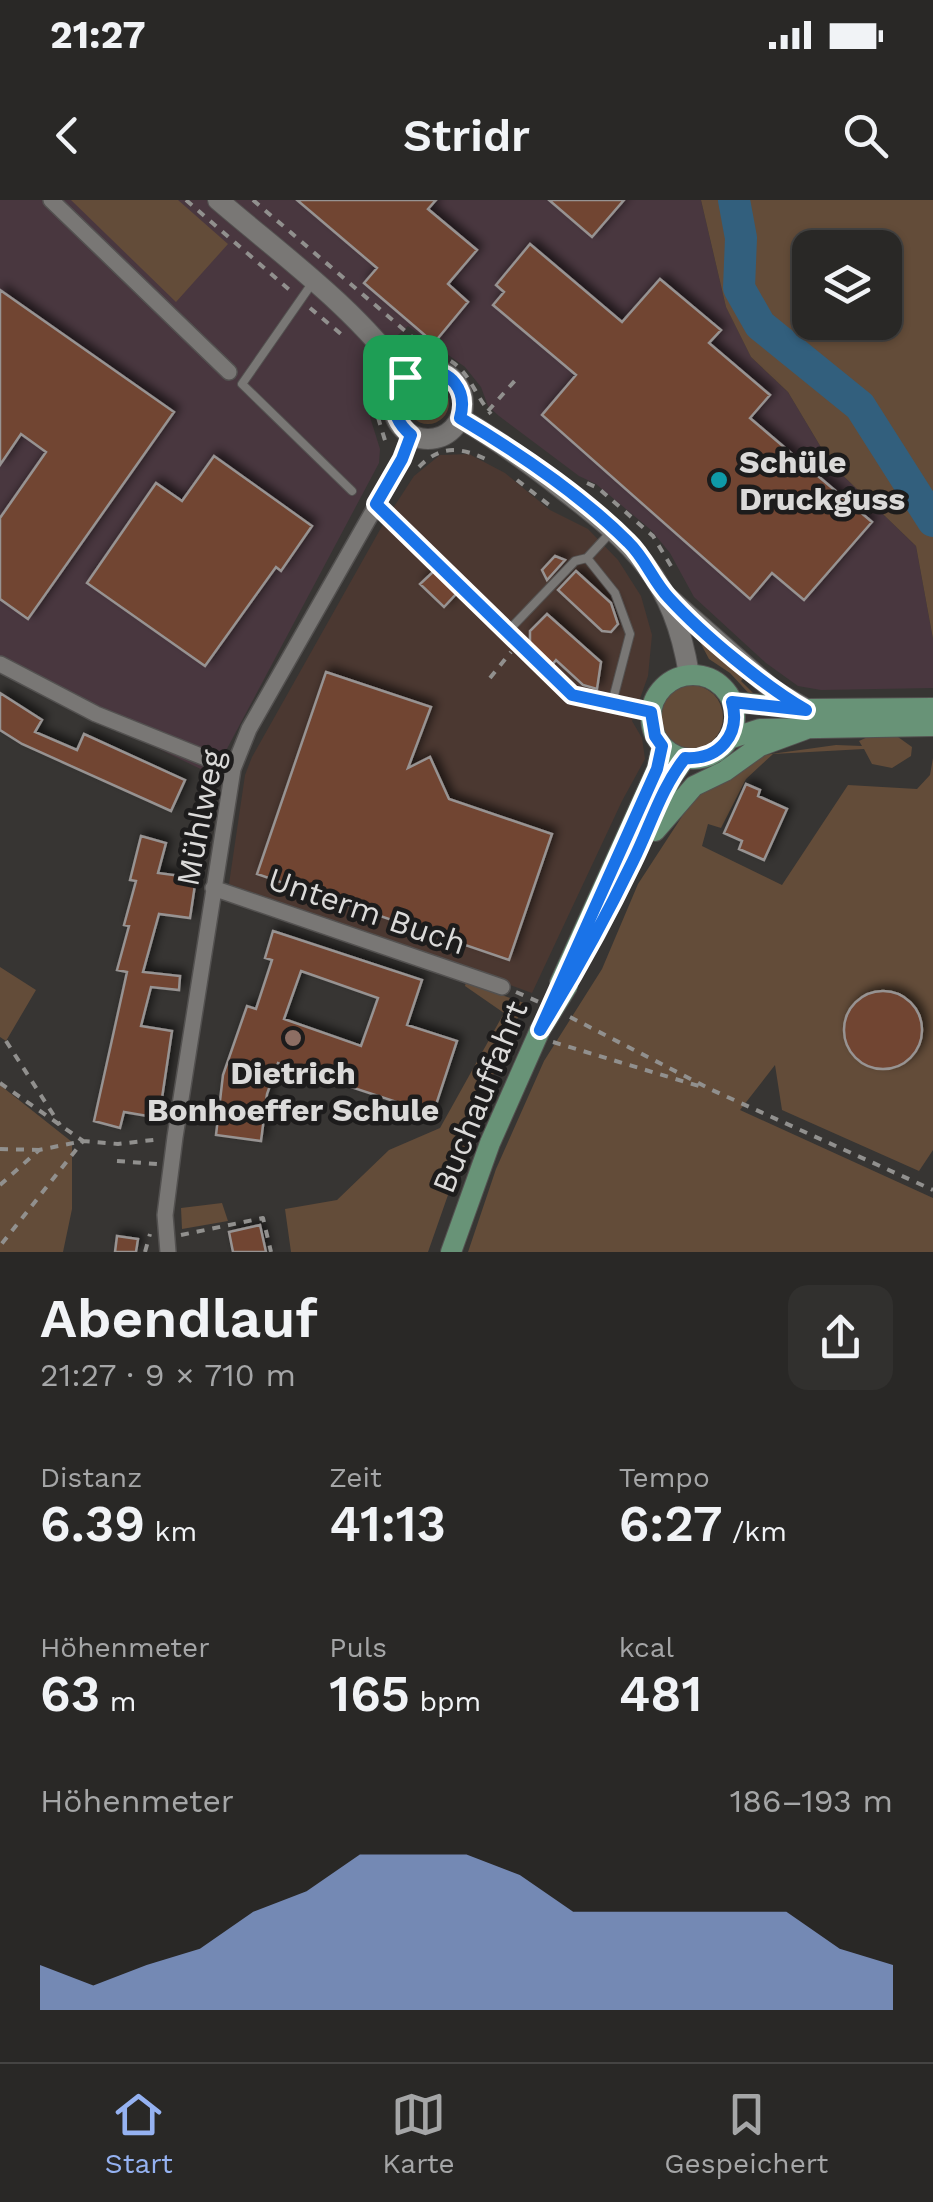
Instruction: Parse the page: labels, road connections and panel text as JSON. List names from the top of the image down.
{
  "streets": {
    "main road": ["Buchauffahrt"],
    "street": ["Mühlweg", "Unterm Buch"]
  },
  "crossings": [
    ["Mühlweg", "Unterm Buch"]
  ],
  "places": ["Schüle Druckguss", "Dietrich Bonhoeffer Schule"],
  "page": {
    "status": "21:27",
    "header": "Stridr",
    "heading": ["Abendlauf", "21:27 · 9 × 710 m"],
    "stats": [
      ["Distanz", "6.39 km"],
      ["Zeit", "41:13"],
      ["Tempo", "6:27 /km"],
      ["Höhenmeter", "63 m"],
      ["Puls", "165 bpm"],
      ["kcal", "481"]
    ],
    "chart": ["Höhenmeter", "186–193 m"],
    "tabs": ["Start", "Karte", "Gespeichert"]
  }
}
